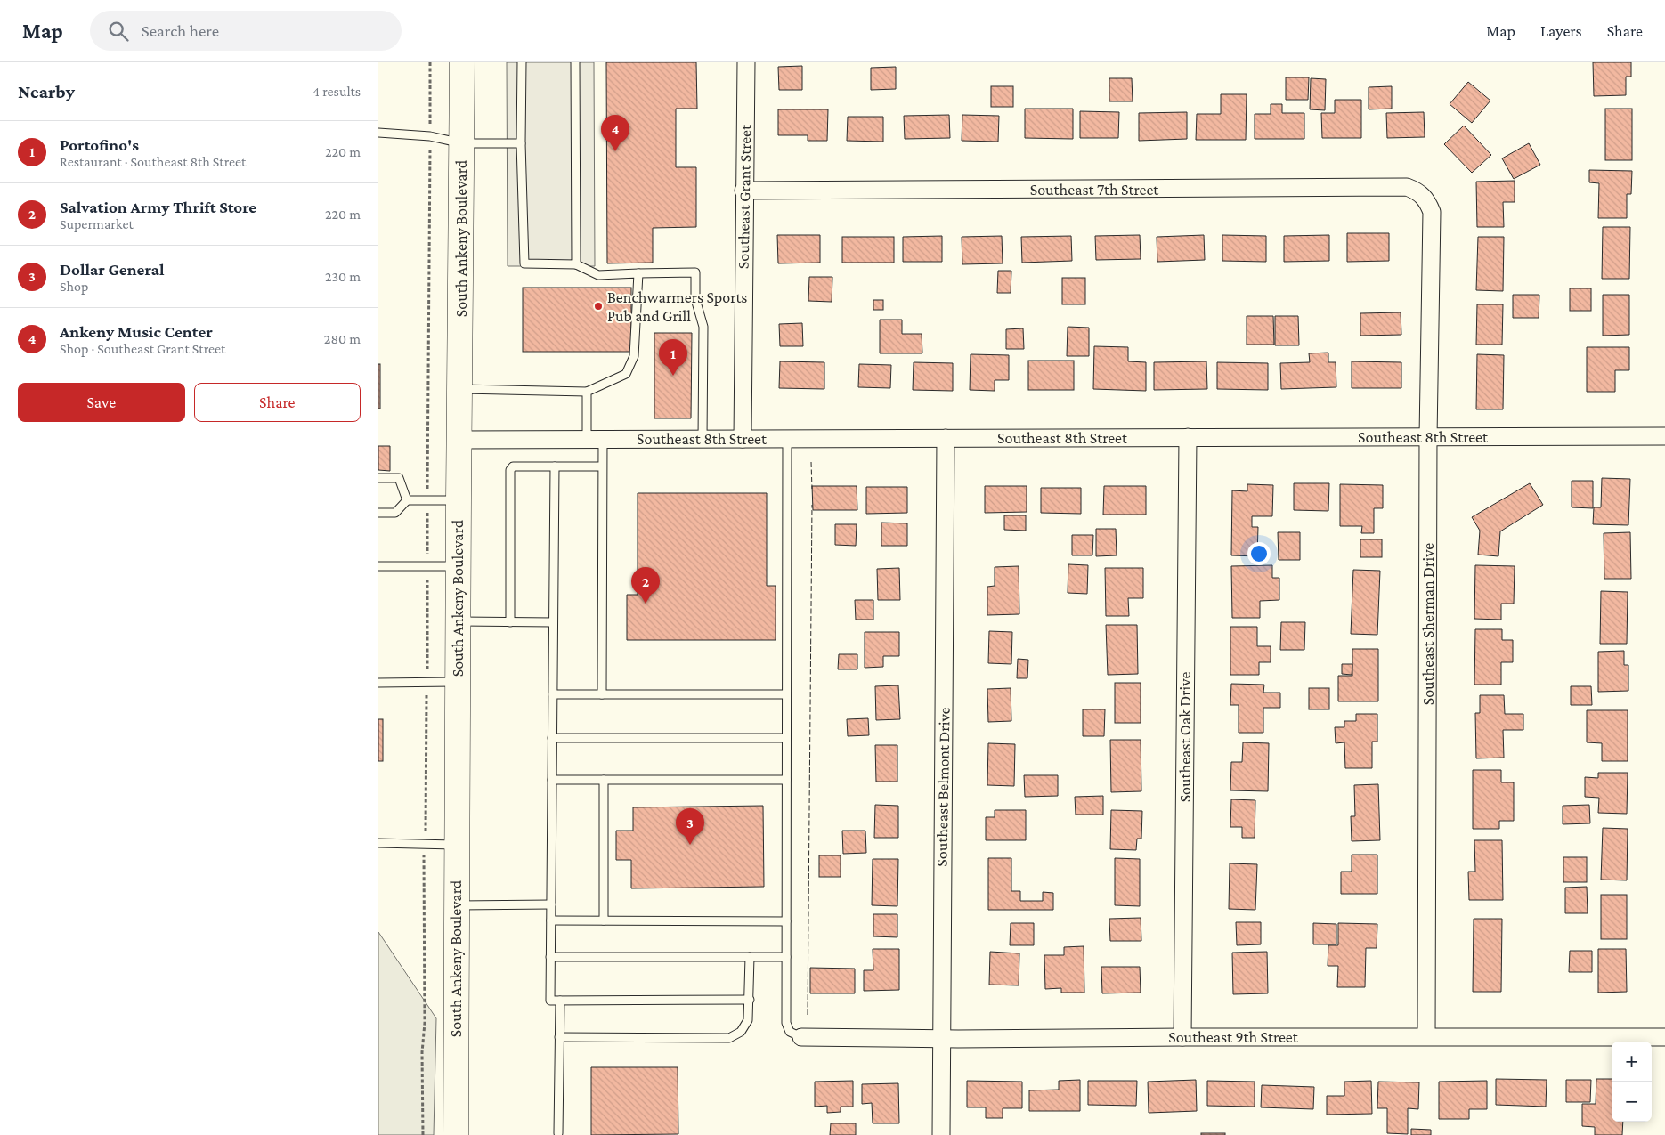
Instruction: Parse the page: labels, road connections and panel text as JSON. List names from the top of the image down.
{
  "streets": {
    "main road": ["South Ankeny Boulevard"],
    "street": [
      "Southeast 7th Street",
      "Southeast Grant Street",
      "Southeast 8th Street",
      "Southeast Sherman Drive",
      "Southeast Oak Drive",
      "Southeast Belmont Drive",
      "Southeast 9th Street"
    ]
  },
  "crossings": [
    ["Southeast 7th Street", "Southeast Grant Street"],
    ["Southeast 7th Street", "Southeast Sherman Drive"],
    ["Southeast Grant Street", "Southeast 8th Street"],
    ["South Ankeny Boulevard", "Southeast 8th Street"],
    ["Southeast 8th Street", "Southeast Sherman Drive"],
    ["Southeast 8th Street", "Southeast Oak Drive"],
    ["Southeast 8th Street", "Southeast Belmont Drive"],
    ["Southeast Sherman Drive", "Southeast 9th Street"],
    ["Southeast Oak Drive", "Southeast 9th Street"],
    ["Southeast Belmont Drive", "Southeast 9th Street"]
  ],
  "places": ["Benchwarmers Sports Pub and Grill"],
  "page": {
    "header": "Map",
    "search": "Search here",
    "nav": ["Map", "Layers", "Share"],
    "heading": ["Nearby", "4 results"],
    "pins": [
      "4",
      "1",
      "2",
      "3"
    ],
    "list": [
      {
        "mark": "1",
        "name": "Portofino's",
        "note": "Restaurant · Southeast 8th Street",
        "value": "220 m"
      },
      {
        "mark": "2",
        "name": "Salvation Army Thrift Store",
        "note": "Supermarket",
        "value": "220 m"
      },
      {
        "mark": "3",
        "name": "Dollar General",
        "note": "Shop",
        "value": "230 m"
      },
      {
        "mark": "4",
        "name": "Ankeny Music Center",
        "note": "Shop · Southeast Grant Street",
        "value": "280 m"
      }
    ],
    "buttons": ["Save", "Share"],
    "map_buttons": ["+", "−"]
  }
}
